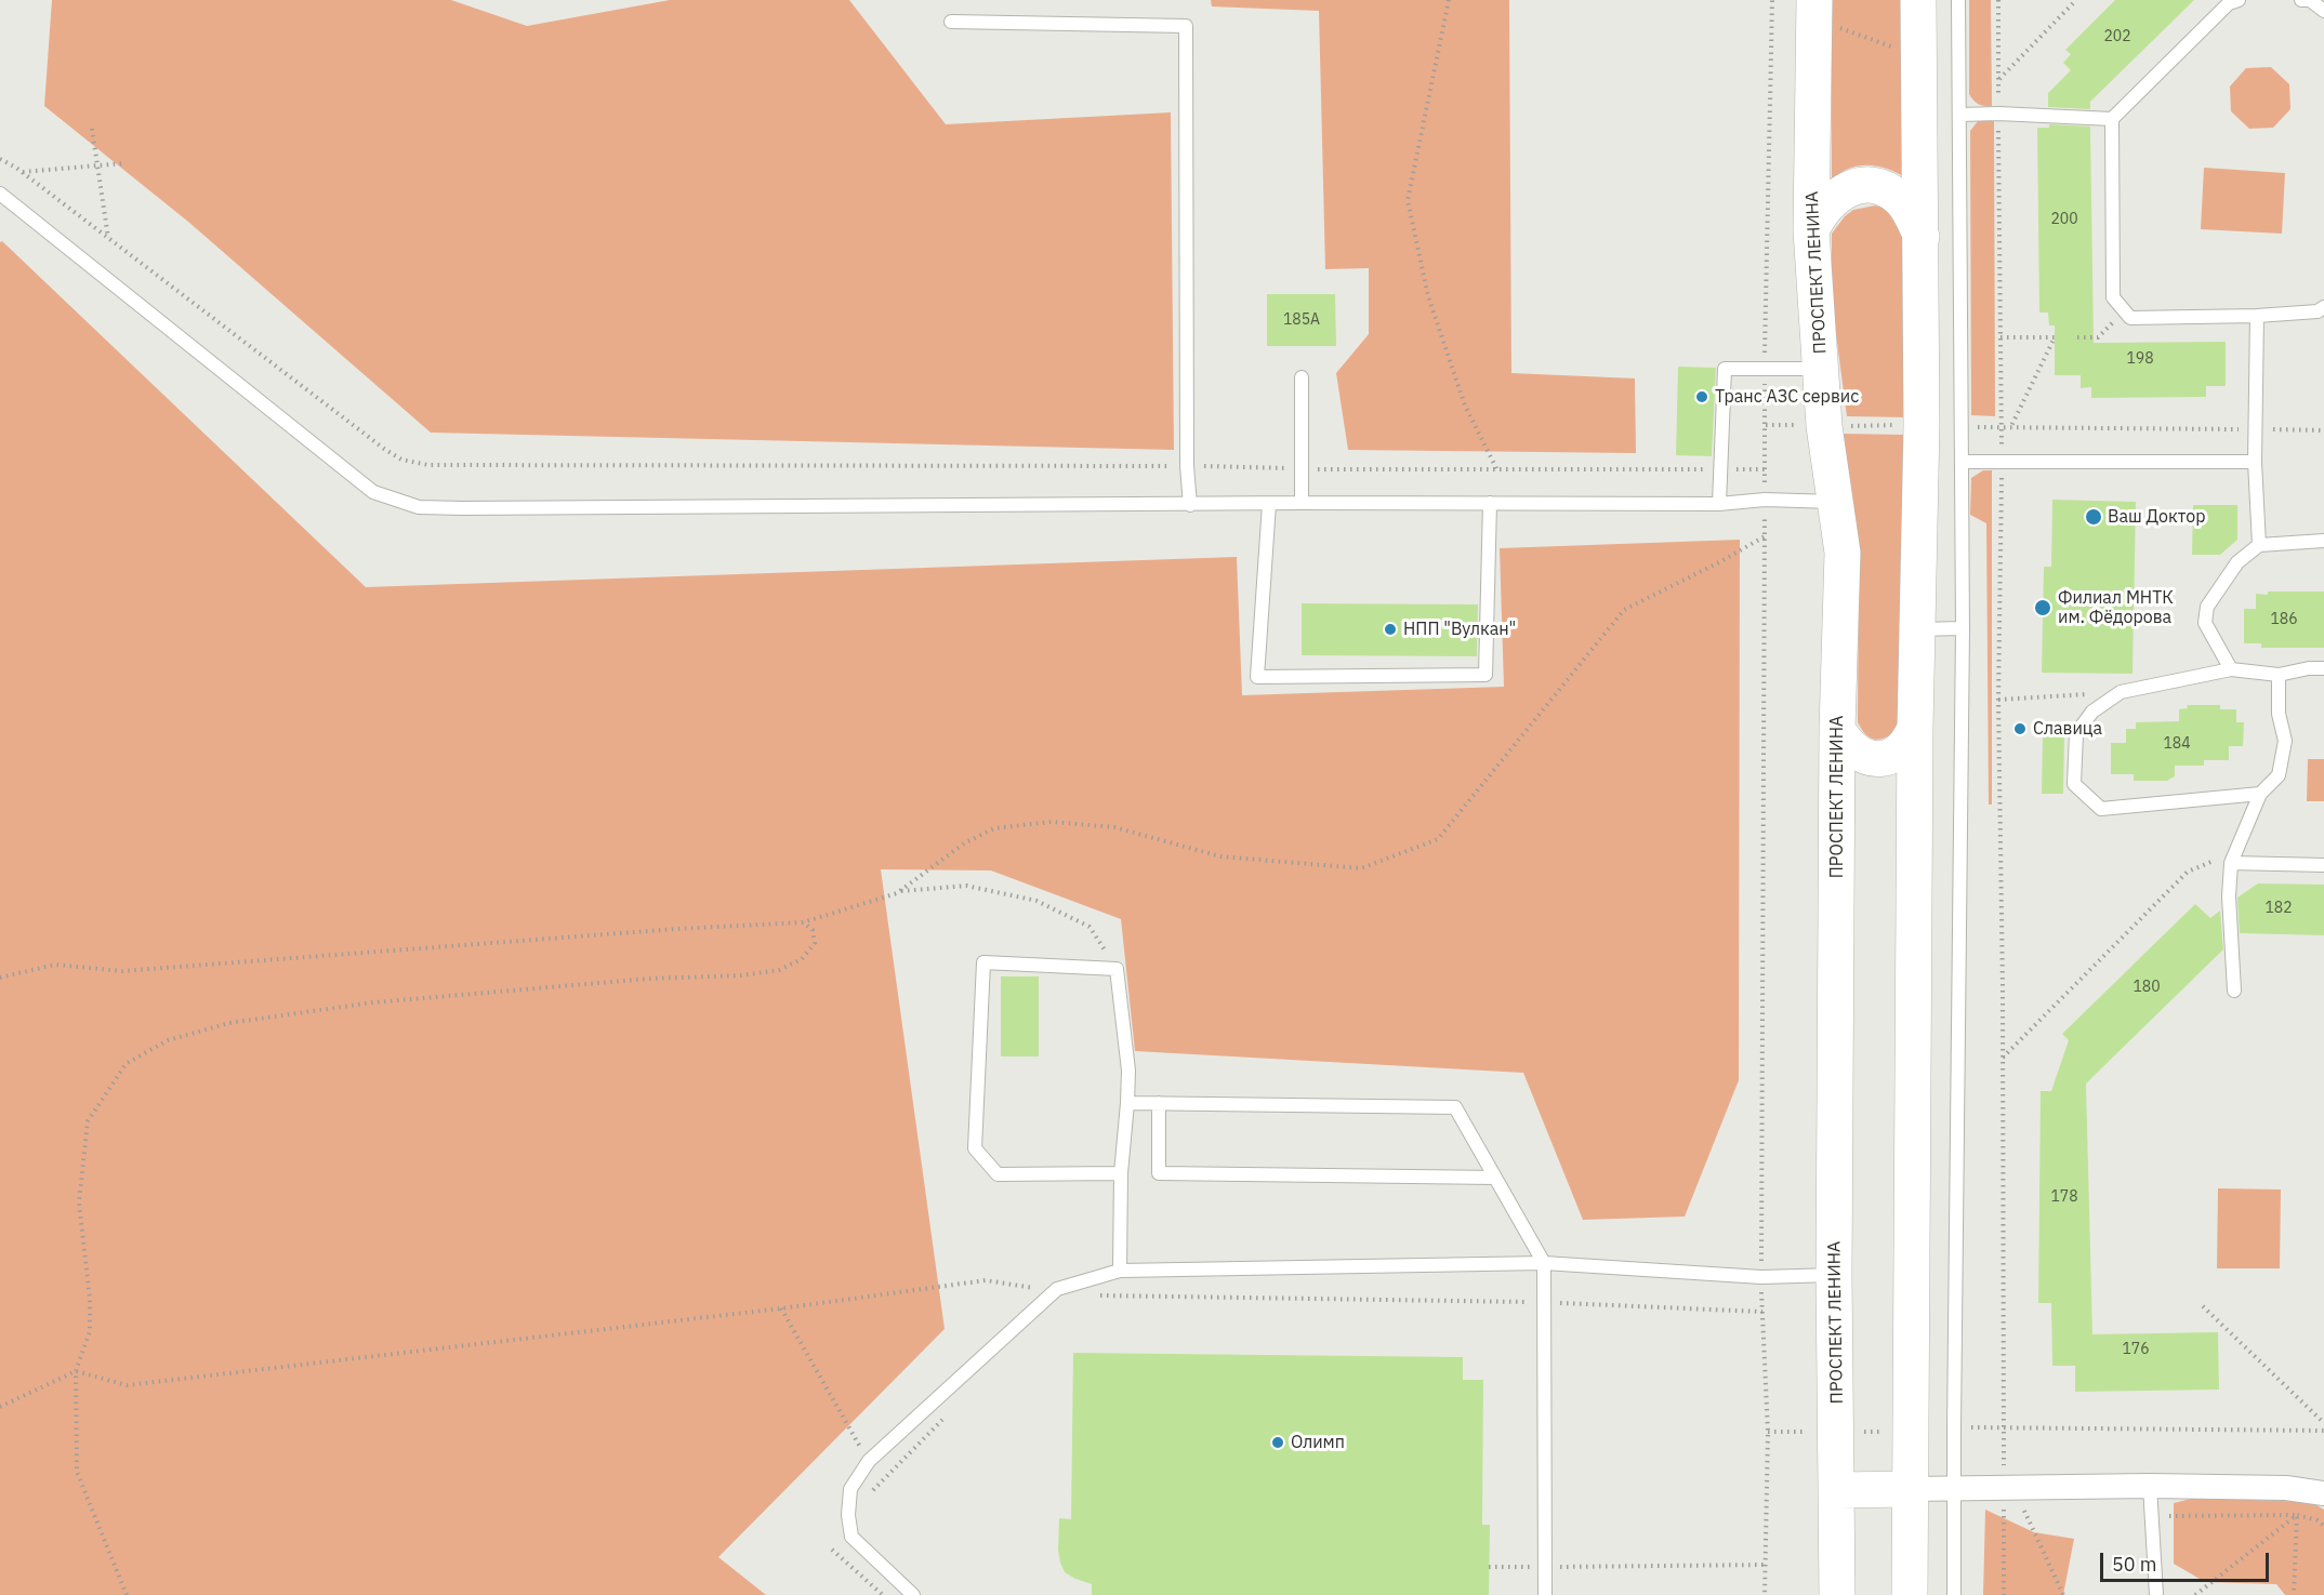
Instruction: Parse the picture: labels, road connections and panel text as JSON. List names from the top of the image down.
{
  "streets": {
    "main road": ["ПРОСПЕКТ ЛЕНИНА"]
  },
  "places": [
    "Транс АЗС сервис",
    "Ваш Доктор",
    "Филиал МНТК им. Фёдорова",
    "НПП \"Вулкан\"",
    "Славица",
    "Олимп"
  ],
  "house_numbers": [
    "202",
    "200",
    "185А",
    "198",
    "186",
    "184",
    "182",
    "180",
    "178",
    "176"
  ],
  "scale_bar": "50 m"
}
